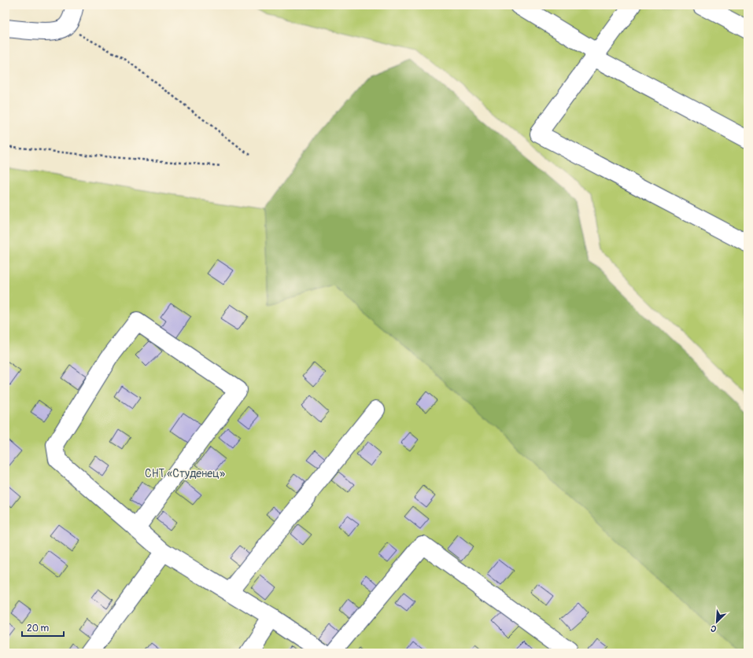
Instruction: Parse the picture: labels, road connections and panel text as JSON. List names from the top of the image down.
{
  "parks": ["СНТ «Студенец»"],
  "scale_bar": "20 m",
  "north": "bottom left"
}
